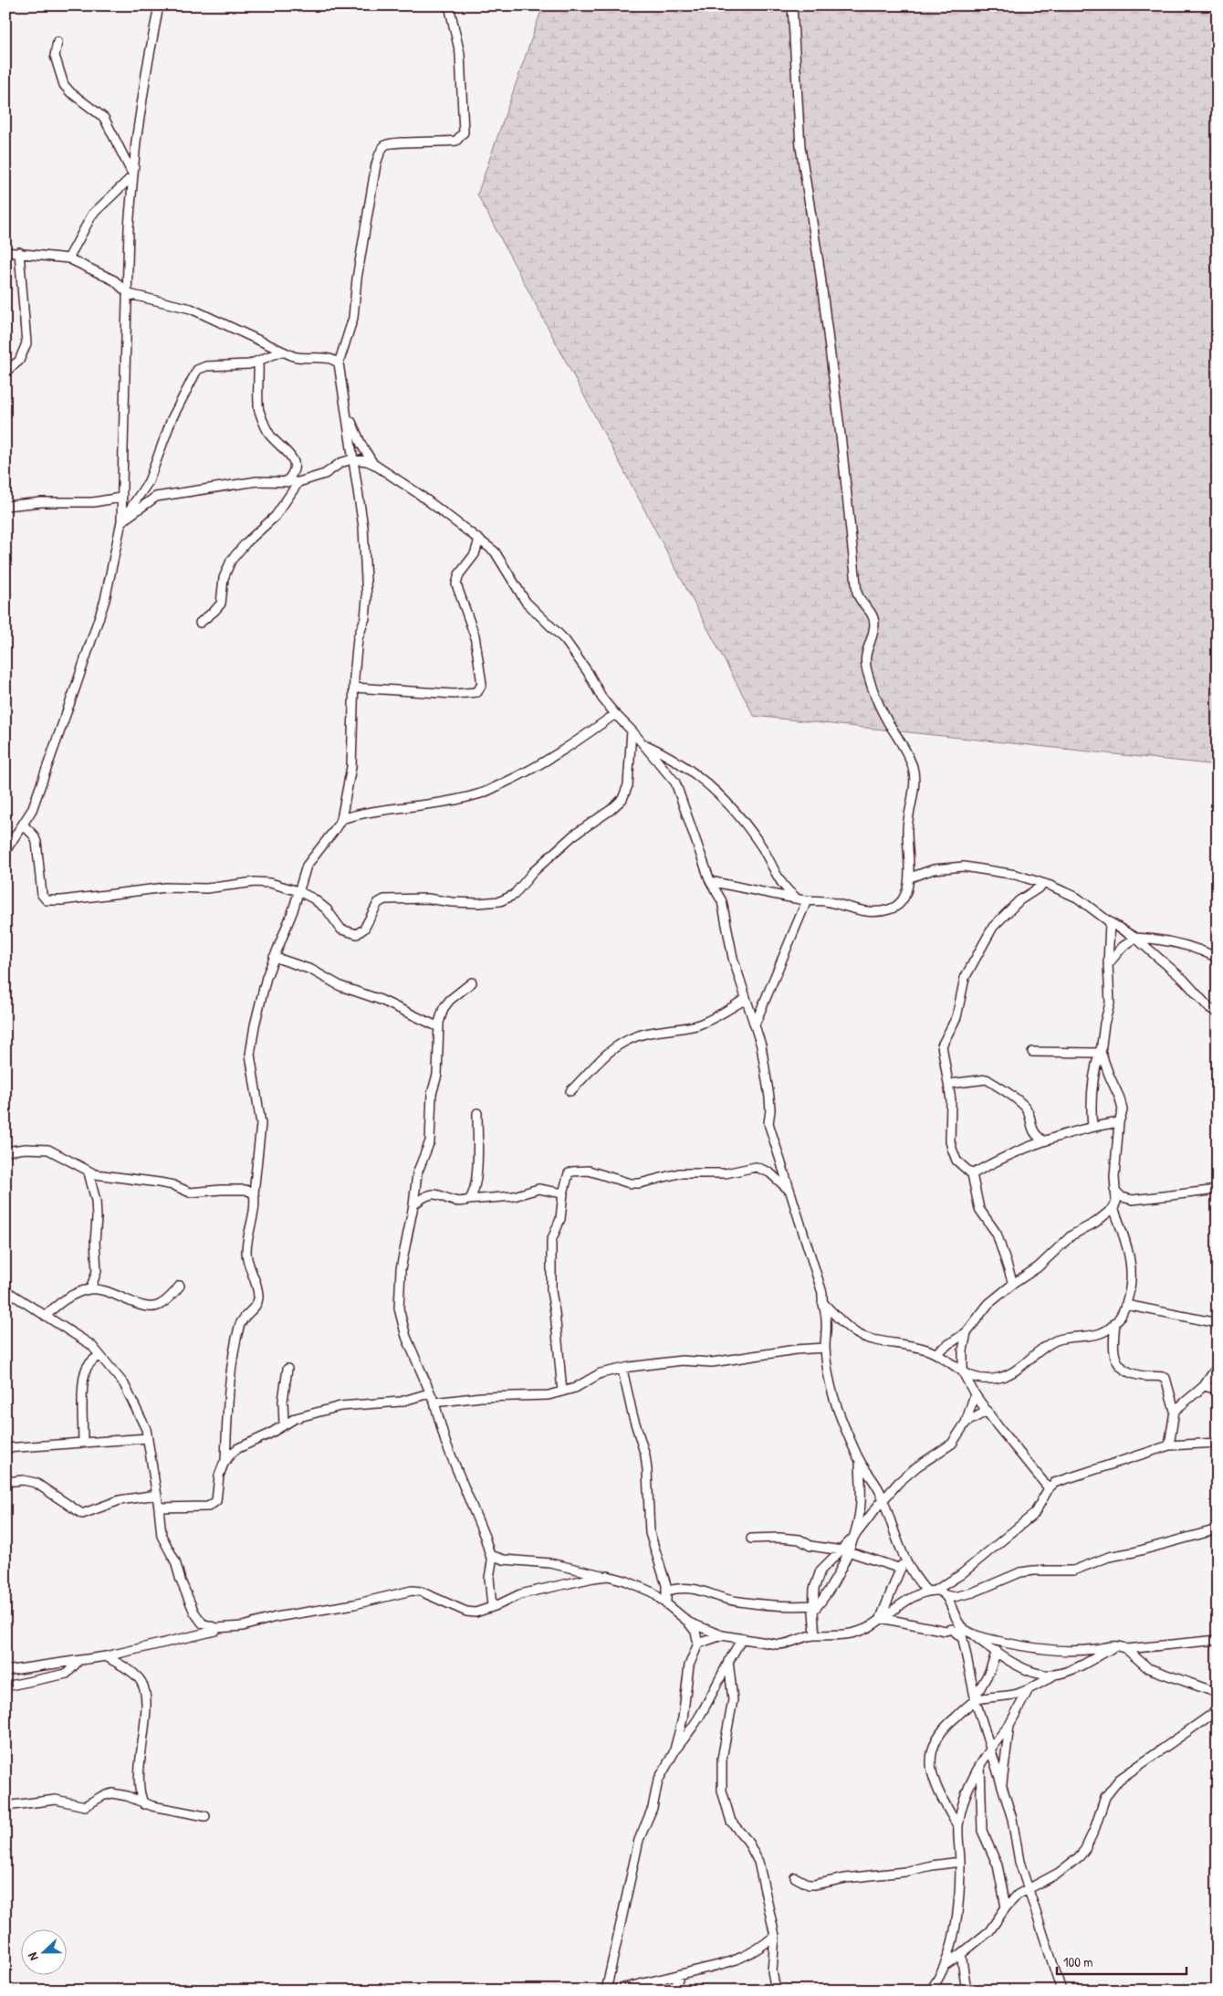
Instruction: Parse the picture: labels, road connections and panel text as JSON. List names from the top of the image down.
{
  "scale_bar": "100 m",
  "north": "left"
}
